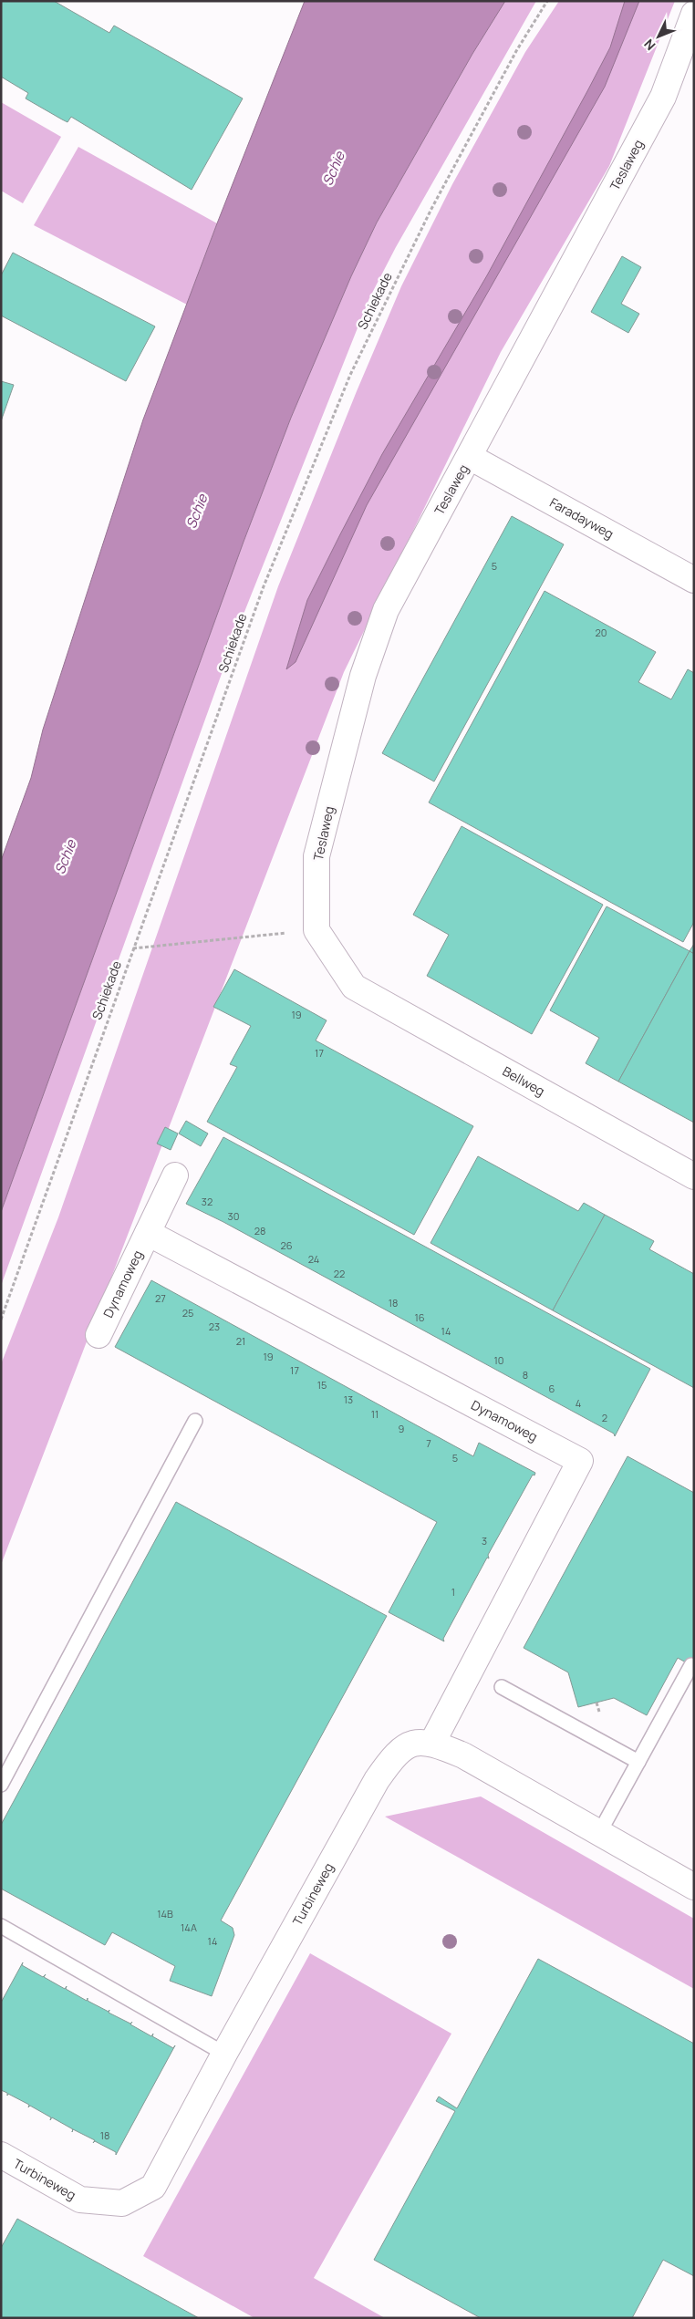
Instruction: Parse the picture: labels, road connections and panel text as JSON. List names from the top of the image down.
{
  "streets": {
    "street": [
      "Teslaweg",
      "Faradayweg",
      "Bellweg",
      "Dynamoweg",
      "Turbineweg"
    ],
    "path": ["Schiekade"]
  },
  "crossings": [
    ["Teslaweg", "Faradayweg"],
    ["Teslaweg", "Bellweg"],
    ["Dynamoweg", "Turbineweg"]
  ],
  "water": ["Schie"],
  "house_numbers": [
    "5",
    "20",
    "19",
    "17",
    "32",
    "30",
    "28",
    "26",
    "24",
    "22",
    "27",
    "18",
    "25",
    "16",
    "23",
    "14",
    "21",
    "19",
    "10",
    "17",
    "8",
    "15",
    "6",
    "13",
    "4",
    "11",
    "2",
    "9",
    "7",
    "5",
    "3",
    "1",
    "14B",
    "14A",
    "14",
    "18"
  ],
  "north": "bottom left"
}
